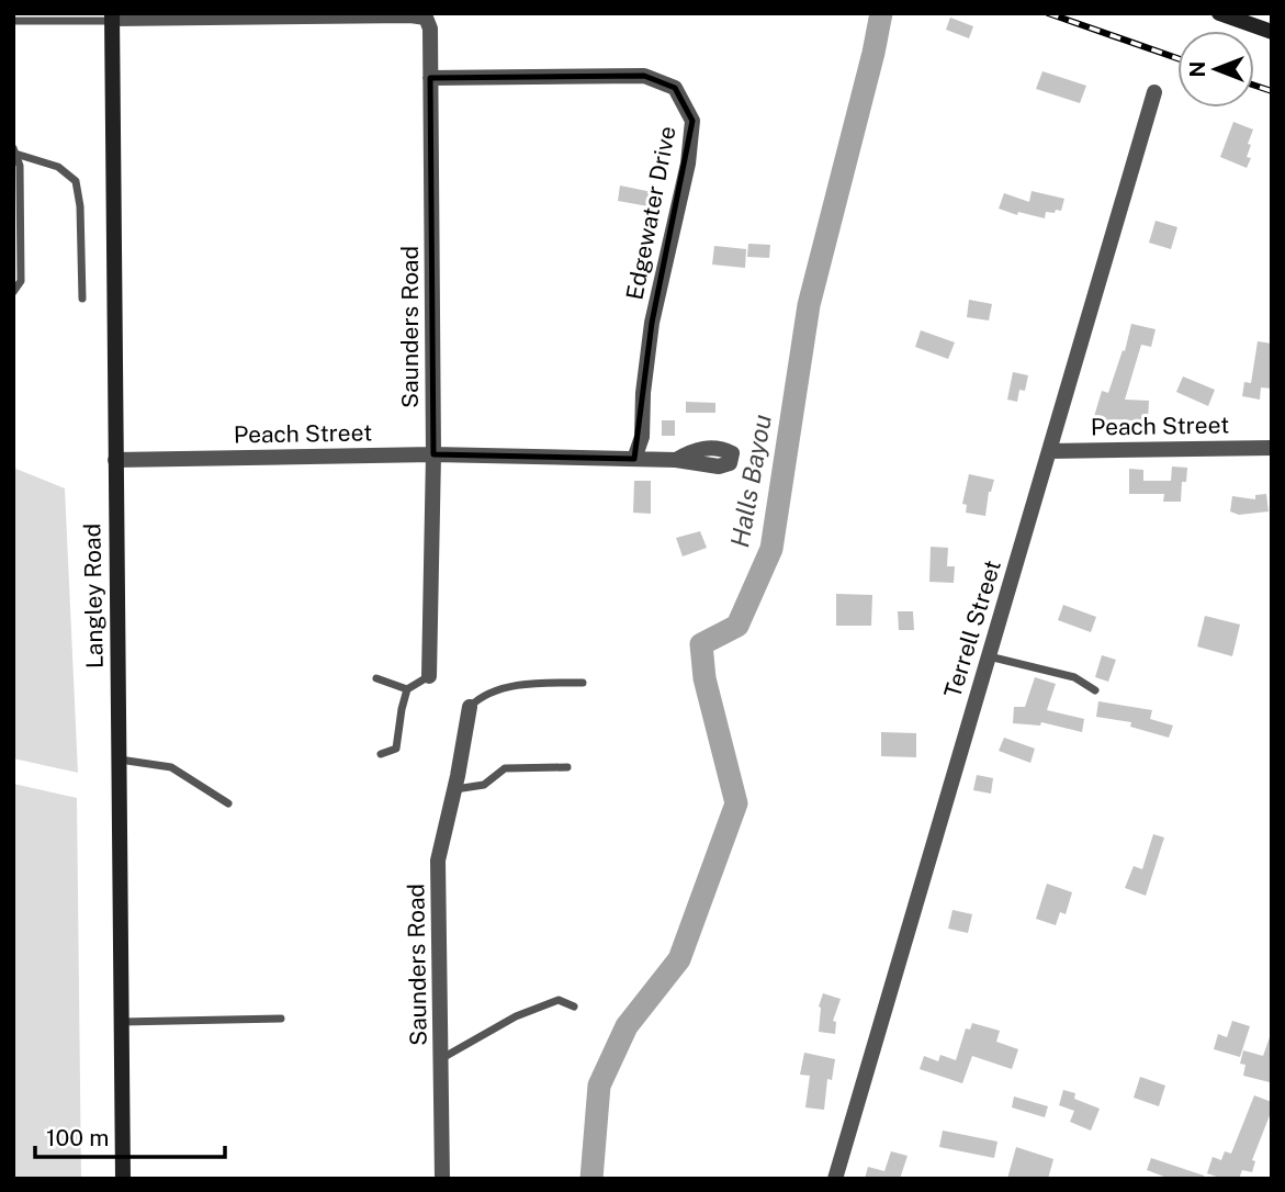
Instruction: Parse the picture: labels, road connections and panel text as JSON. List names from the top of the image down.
{
  "streets": {
    "street": [
      "Edgewater Drive",
      "Saunders Road",
      "Peach Street",
      "Langley Road",
      "Terrell Street"
    ]
  },
  "crossings": [
    ["Edgewater Drive", "Saunders Road"],
    ["Edgewater Drive", "Peach Street"],
    ["Saunders Road", "Peach Street"],
    ["Saunders Road", "Langley Road"],
    ["Peach Street", "Langley Road"],
    ["Peach Street", "Terrell Street"]
  ],
  "water": ["Halls Bayou"],
  "scale_bar": "100 m",
  "north": "left"
}
